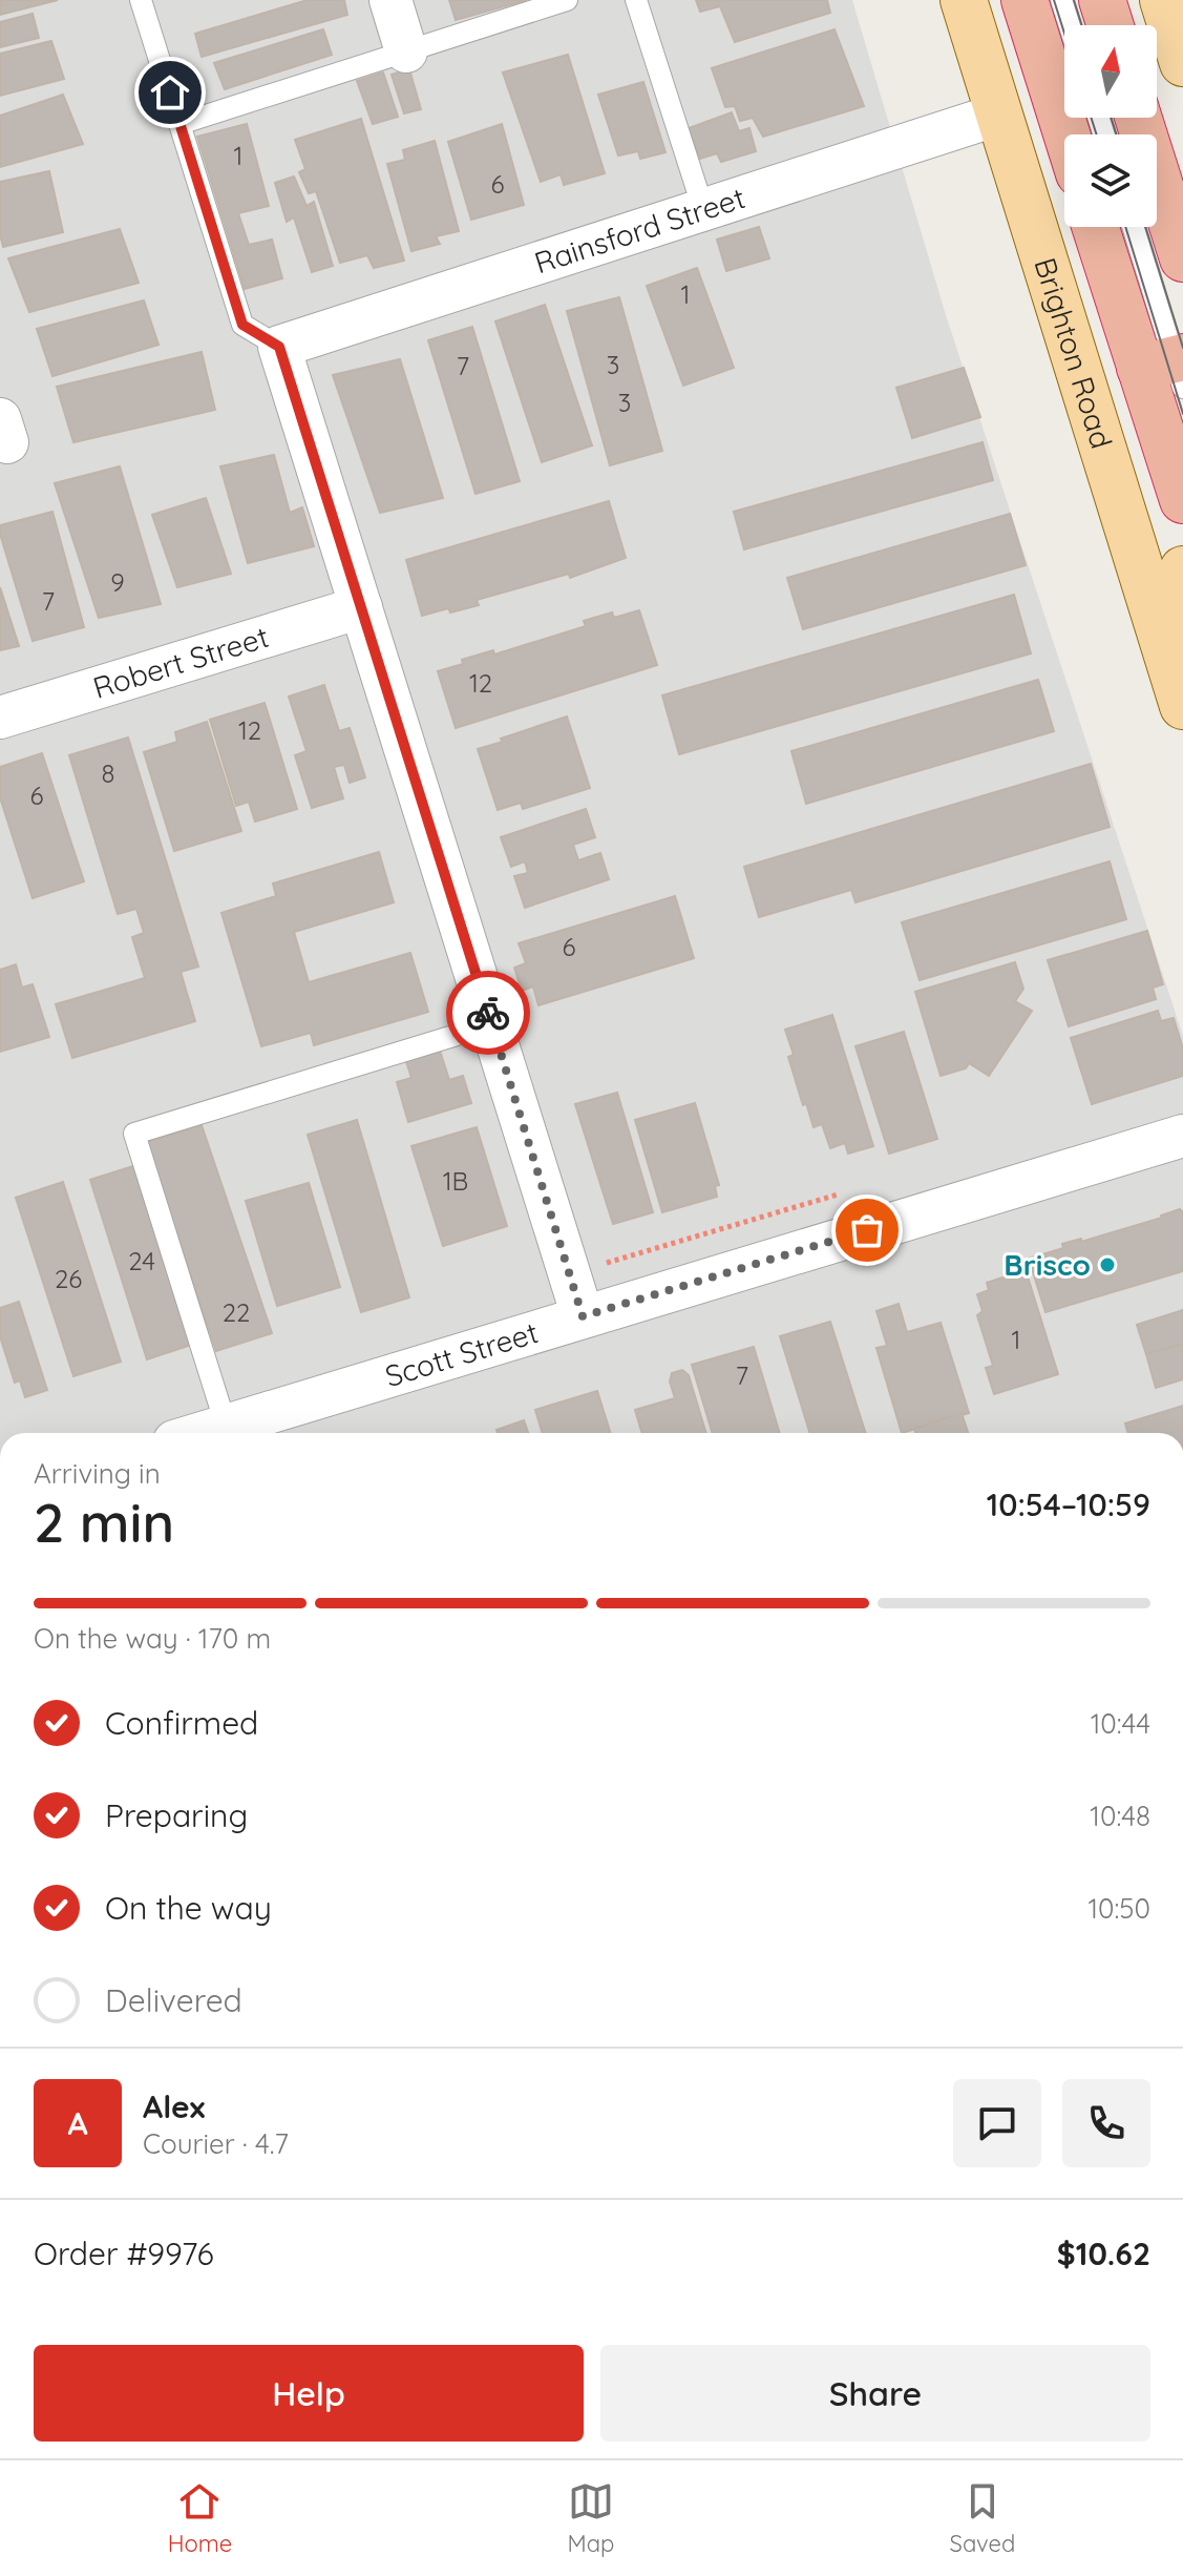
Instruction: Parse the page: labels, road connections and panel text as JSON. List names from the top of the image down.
{
  "streets": {
    "highway": ["Brighton Road"],
    "street": ["Rainsford Street", "Robert Street", "Scott Street"]
  },
  "crossings": [
    ["Rainsford Street", "Brighton Road"]
  ],
  "places": ["Brisco"],
  "house_numbers": [
    "1",
    "6",
    "1",
    "3",
    "7",
    "3",
    "9",
    "7",
    "12",
    "12",
    "8",
    "6",
    "6",
    "1B",
    "24",
    "26",
    "22",
    "1",
    "7"
  ],
  "north": "top",
  "page": {
    "heading": ["2 min", "Arriving in", "10:54–10:59"],
    "panel": [
      "Alex",
      "Courier · 4.7",
      "Order #9976",
      "$10.62"
    ],
    "bar": "On the way · 170 m",
    "list": [
      ["Confirmed", "10:44"],
      ["Preparing", "10:48"],
      ["On the way", "10:50"],
      "Delivered"
    ],
    "round": "A",
    "buttons": ["Help", "Share"],
    "tabs": ["Home", "Map", "Saved"]
  }
}
